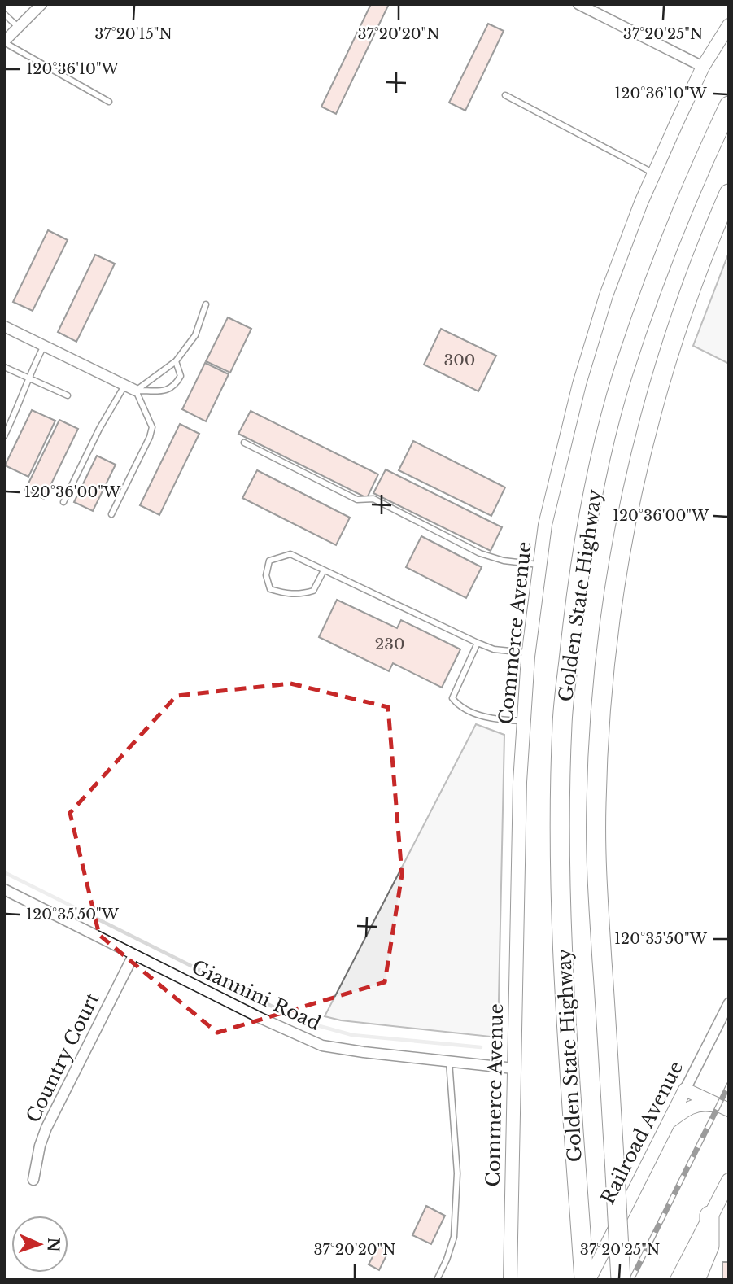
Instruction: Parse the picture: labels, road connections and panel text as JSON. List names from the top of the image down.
{
  "streets": {
    "highway": ["Golden State Highway"],
    "street": [
      "Commerce Avenue",
      "Giannini Road",
      "Country Court",
      "Railroad Avenue"
    ]
  },
  "crossings": [
    ["Commerce Avenue", "Giannini Road"],
    ["Giannini Road", "Country Court"]
  ],
  "house_numbers": ["300", "230"],
  "north": "right",
  "coordinates": [
    "37°20'15\"N",
    "37°20'20\"N",
    "37°20'25\"N",
    "120°36'10\"W",
    "120°36'00\"W",
    "120°35'50\"W"
  ]
}
